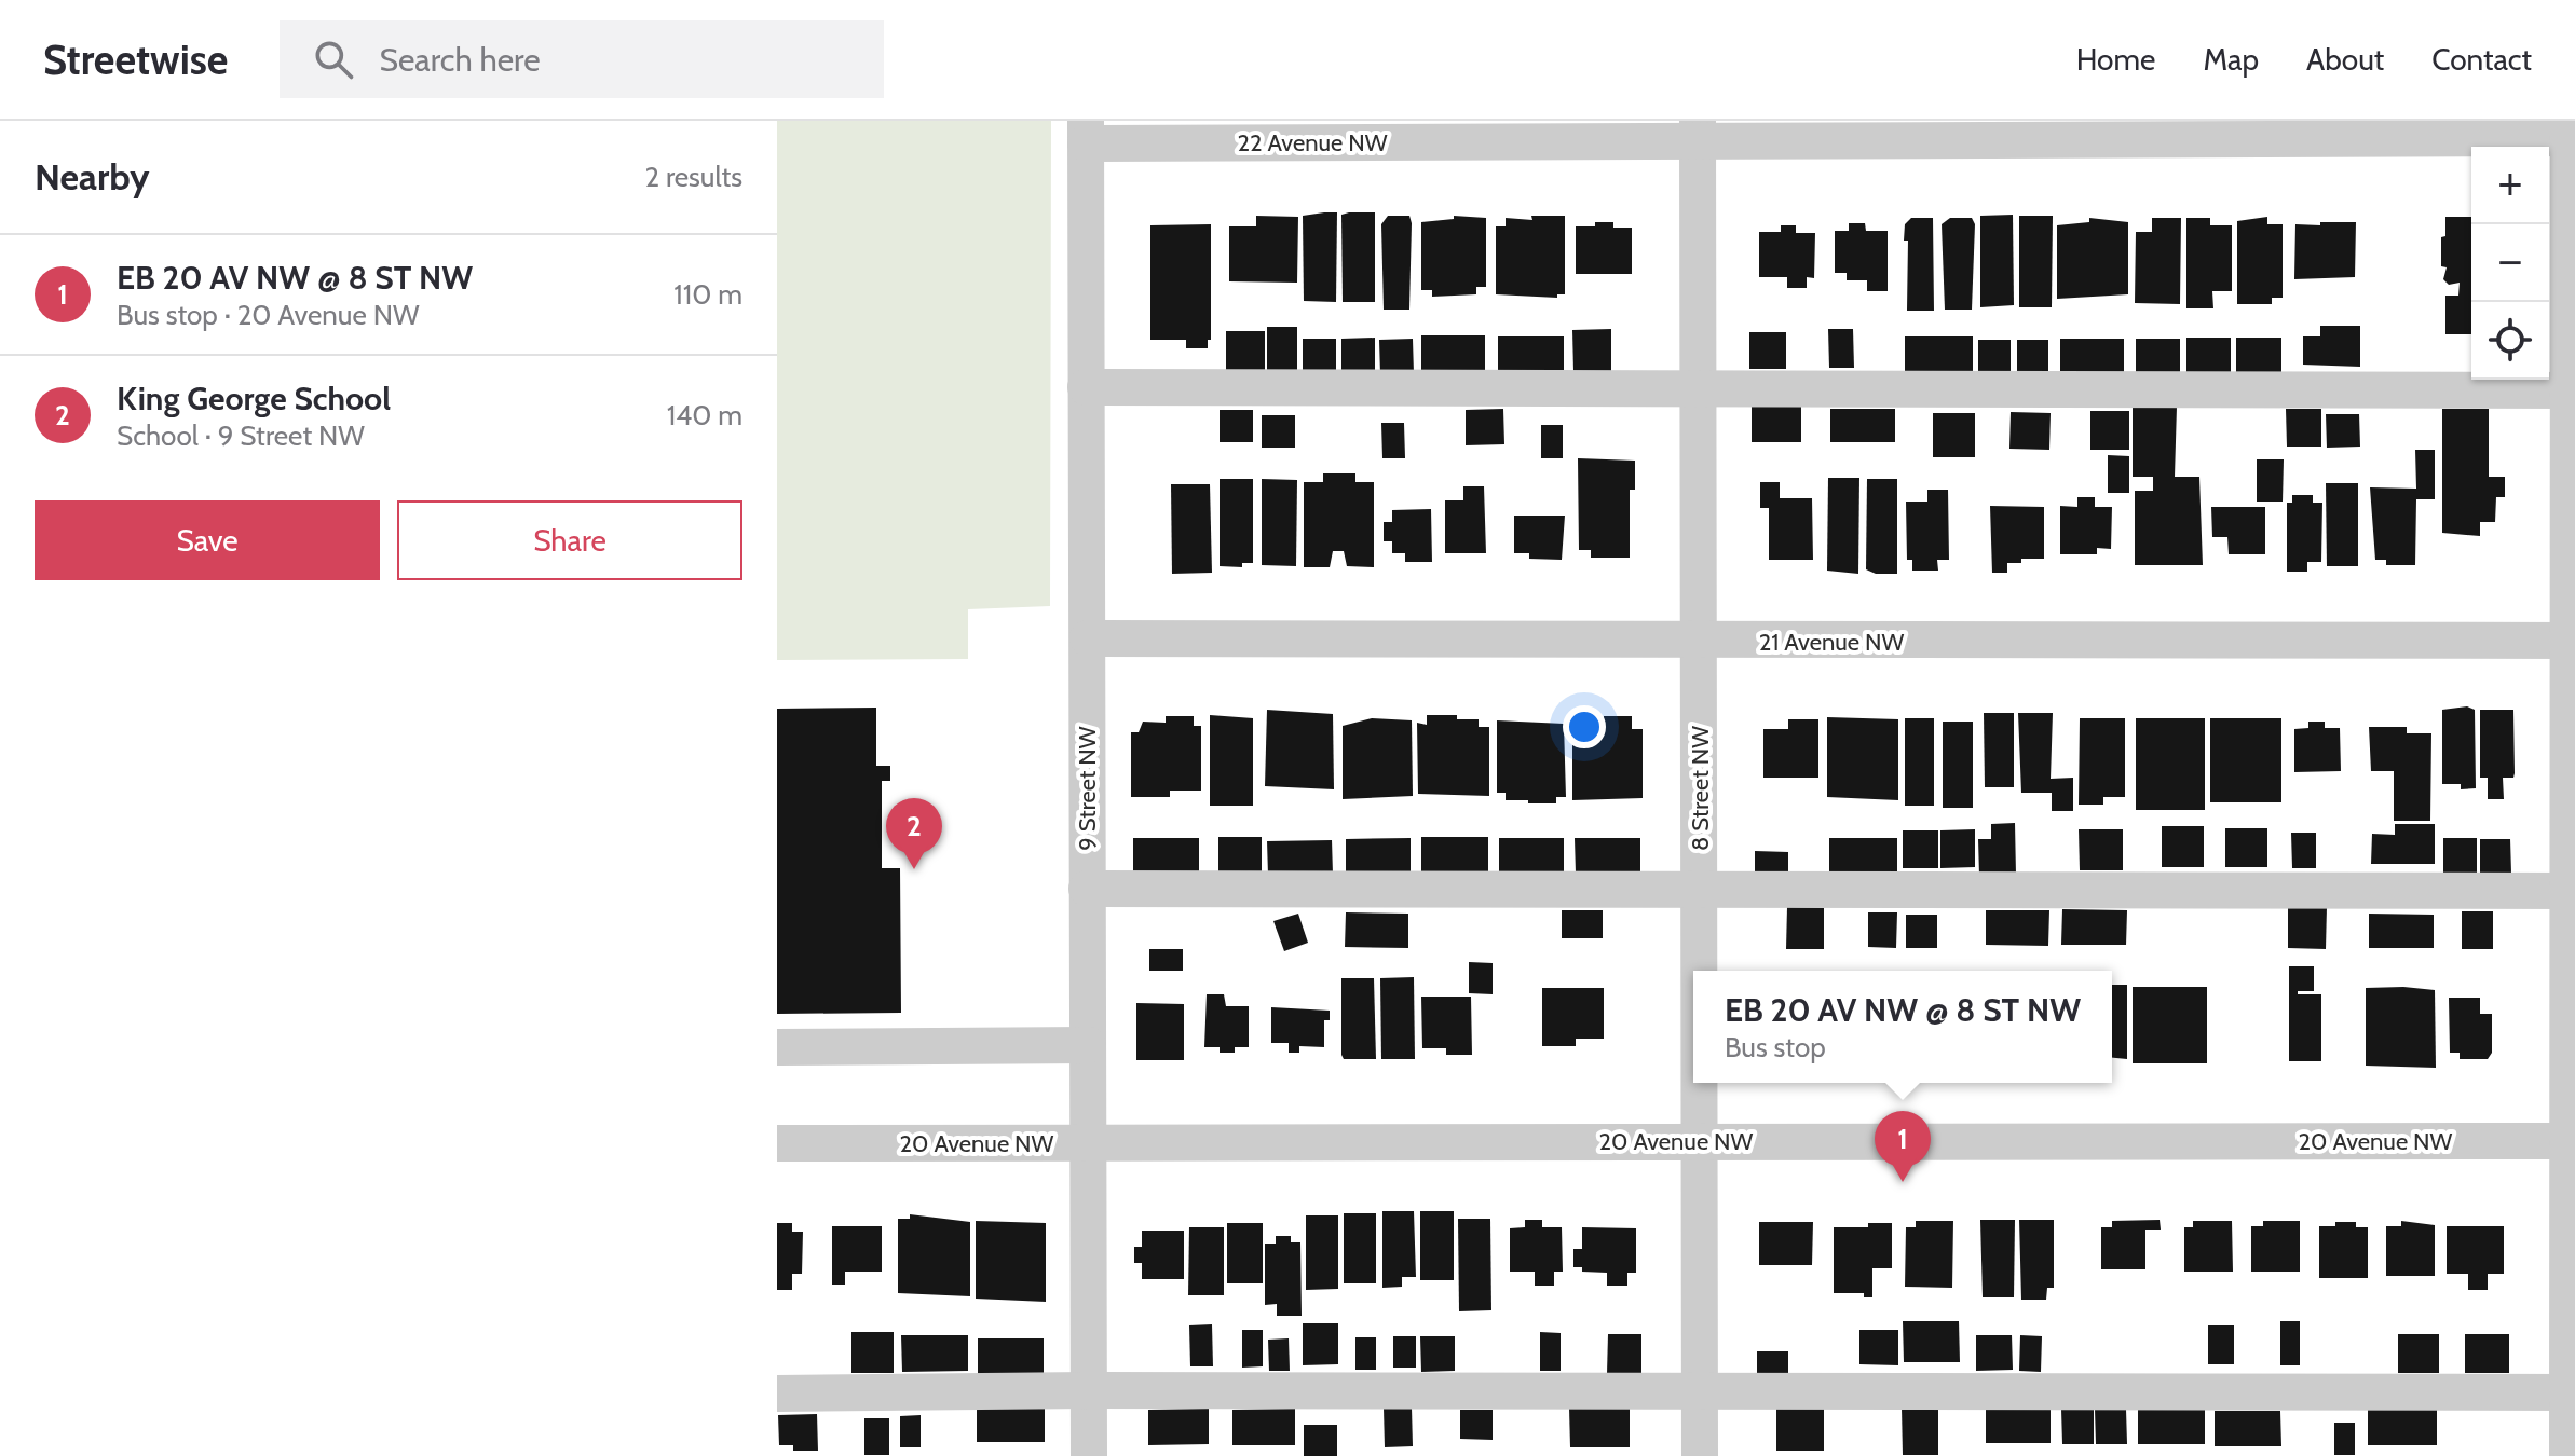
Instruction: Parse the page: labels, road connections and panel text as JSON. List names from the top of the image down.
{
  "streets": {
    "street": [
      "22 Avenue NW",
      "21 Avenue NW",
      "9 Street NW",
      "8 Street NW",
      "20 Avenue NW"
    ]
  },
  "crossings": [
    ["22 Avenue NW", "9 Street NW"],
    ["22 Avenue NW", "8 Street NW"],
    ["21 Avenue NW", "9 Street NW"],
    ["21 Avenue NW", "8 Street NW"],
    ["9 Street NW", "20 Avenue NW"],
    ["8 Street NW", "20 Avenue NW"]
  ],
  "page": {
    "header": "Streetwise",
    "search": "Search here",
    "nav": [
      "Home",
      "Map",
      "About",
      "Contact"
    ],
    "heading": ["Nearby", "2 results"],
    "map_buttons": ["+", "−"],
    "list": [
      {
        "mark": "1",
        "name": "EB 20 AV NW @ 8 ST NW",
        "note": "Bus stop · 20 Avenue NW",
        "value": "110 m"
      },
      {
        "mark": "2",
        "name": "King George School",
        "note": "School · 9 Street NW",
        "value": "140 m"
      }
    ],
    "buttons": ["Save", "Share"],
    "pins": ["2", "1"],
    "popup": ["EB 20 AV NW @ 8 ST NW", "Bus stop"]
  }
}
